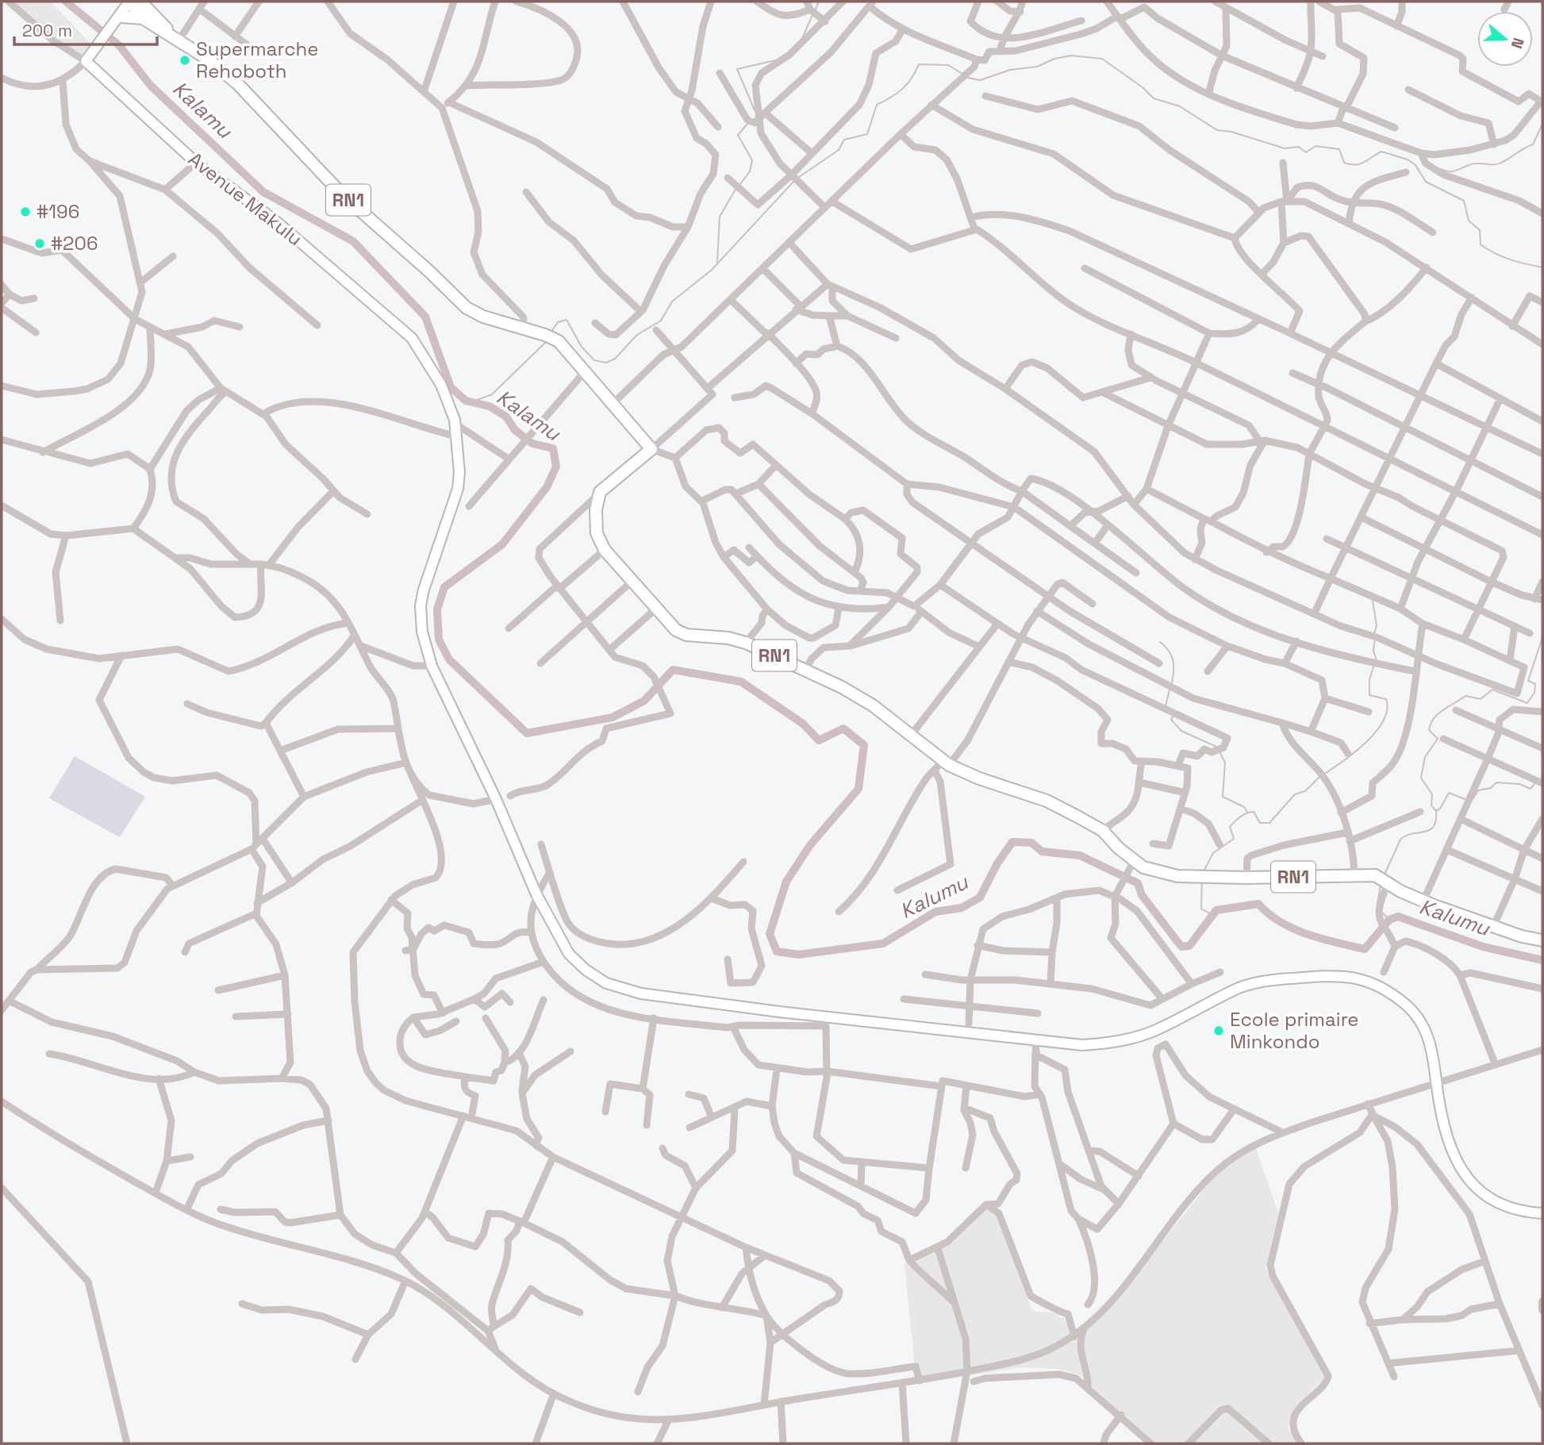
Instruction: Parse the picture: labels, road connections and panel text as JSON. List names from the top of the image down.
{
  "streets": {
    "highway": ["RN1"],
    "main road": ["Avenue Makulu"]
  },
  "water": ["Kalamu", "Kalumu"],
  "places": [
    "Supermarche Rehoboth",
    "#196",
    "#206",
    "Ecole primaire Minkondo"
  ],
  "scale_bar": "200 m",
  "north": "right"
}
